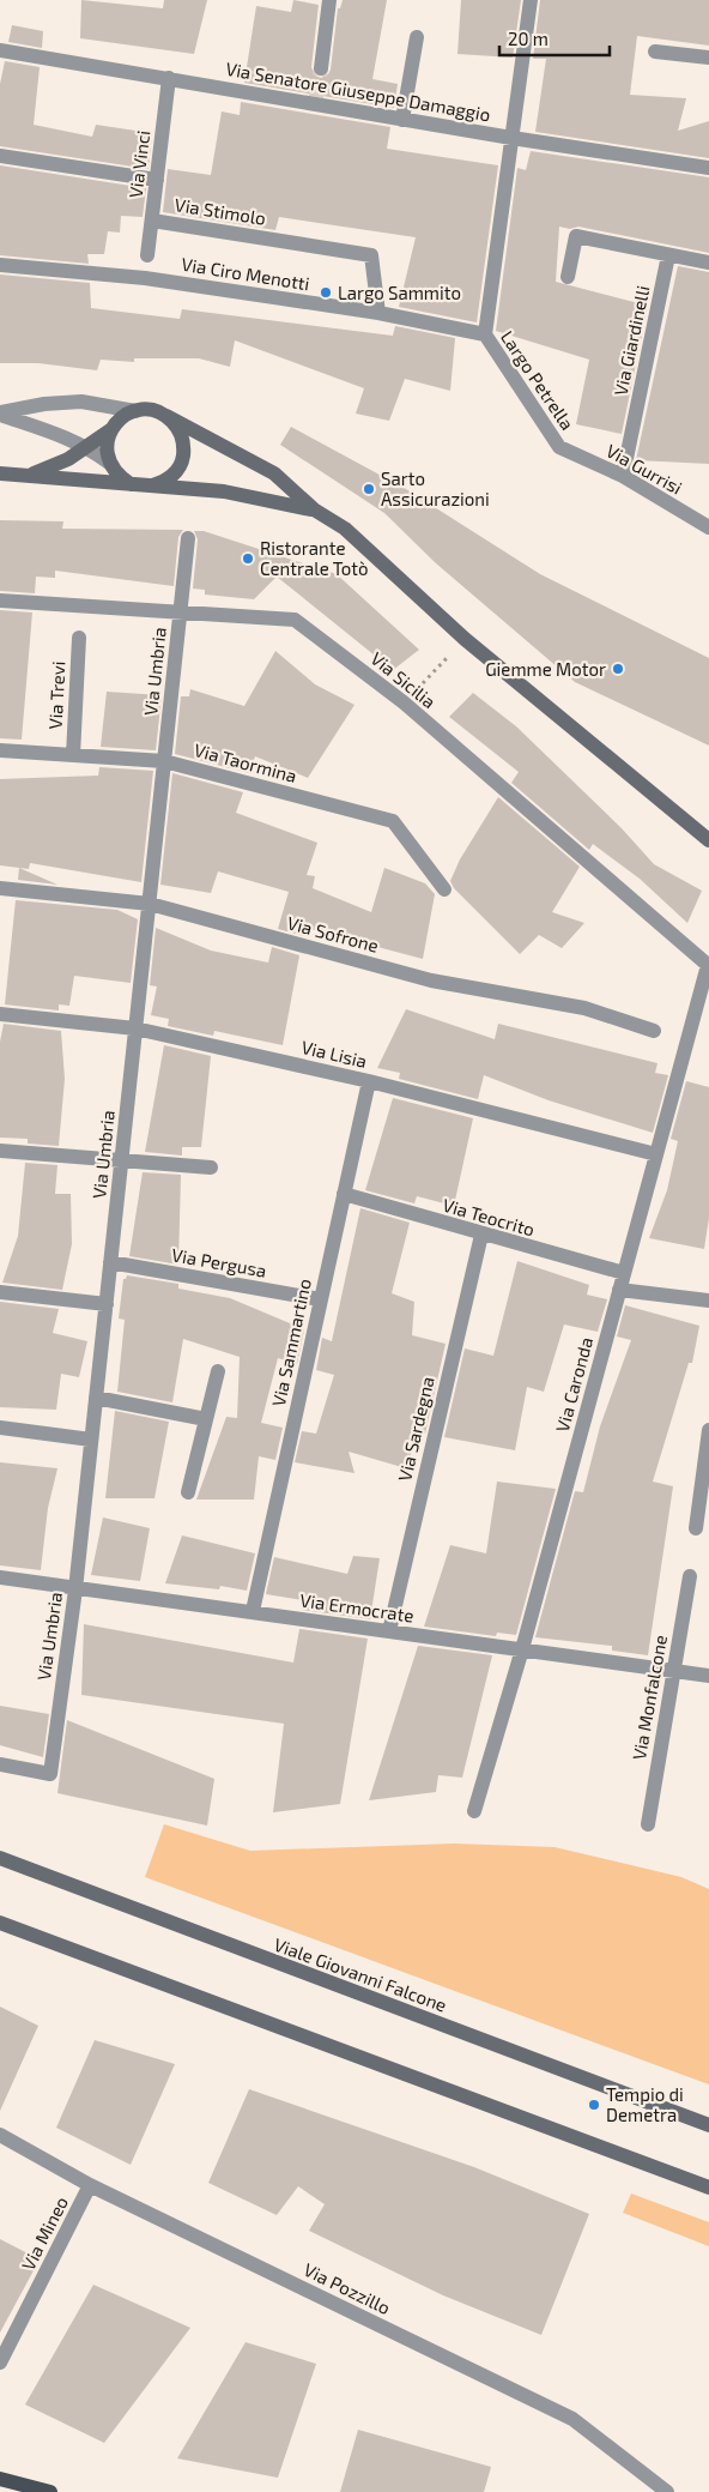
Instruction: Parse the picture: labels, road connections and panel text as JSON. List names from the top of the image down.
{
  "streets": {
    "street": [
      "Via Senatore Giuseppe Damaggio",
      "Via Vinci",
      "Via Stimolo",
      "Via Ciro Menotti",
      "Via Giardinelli",
      "Largo Petrella",
      "Via Gurrisi",
      "Via Umbria",
      "Via Sicilia",
      "Via Trevi",
      "Via Taormina",
      "Via Sofrone",
      "Via Lisia",
      "Via Teocrito",
      "Via Pergusa",
      "Via Sammartino",
      "Via Caronda",
      "Via Sardegna",
      "Via Ermocrate",
      "Via Monfalcone",
      "Viale Giovanni Falcone",
      "Via Mineo",
      "Via Pozzillo"
    ]
  },
  "crossings": [
    ["Via Senatore Giuseppe Damaggio", "Via Vinci"],
    ["Via Vinci", "Via Stimolo"],
    ["Via Stimolo", "Via Ciro Menotti"],
    ["Via Ciro Menotti", "Largo Petrella"],
    ["Via Giardinelli", "Via Gurrisi"],
    ["Largo Petrella", "Via Gurrisi"],
    ["Via Umbria", "Via Sicilia"],
    ["Via Umbria", "Via Taormina"],
    ["Via Umbria", "Via Sofrone"],
    ["Via Umbria", "Via Lisia"],
    ["Via Umbria", "Via Pergusa"],
    ["Via Umbria", "Via Ermocrate"],
    ["Via Sicilia", "Via Caronda"],
    ["Via Trevi", "Via Taormina"],
    ["Via Lisia", "Via Sammartino"],
    ["Via Lisia", "Via Caronda"],
    ["Via Teocrito", "Via Sammartino"],
    ["Via Teocrito", "Via Caronda"],
    ["Via Teocrito", "Via Sardegna"],
    ["Via Pergusa", "Via Sammartino"],
    ["Via Sammartino", "Via Ermocrate"],
    ["Via Caronda", "Via Ermocrate"],
    ["Via Sardegna", "Via Ermocrate"],
    ["Via Ermocrate", "Via Monfalcone"],
    ["Via Mineo", "Via Pozzillo"]
  ],
  "places": [
    "Largo Sammito",
    "Sarto Assicurazioni",
    "Ristorante Centrale Totò",
    "Giemme Motor",
    "Tempio di Demetra"
  ],
  "scale_bar": "20 m"
}
